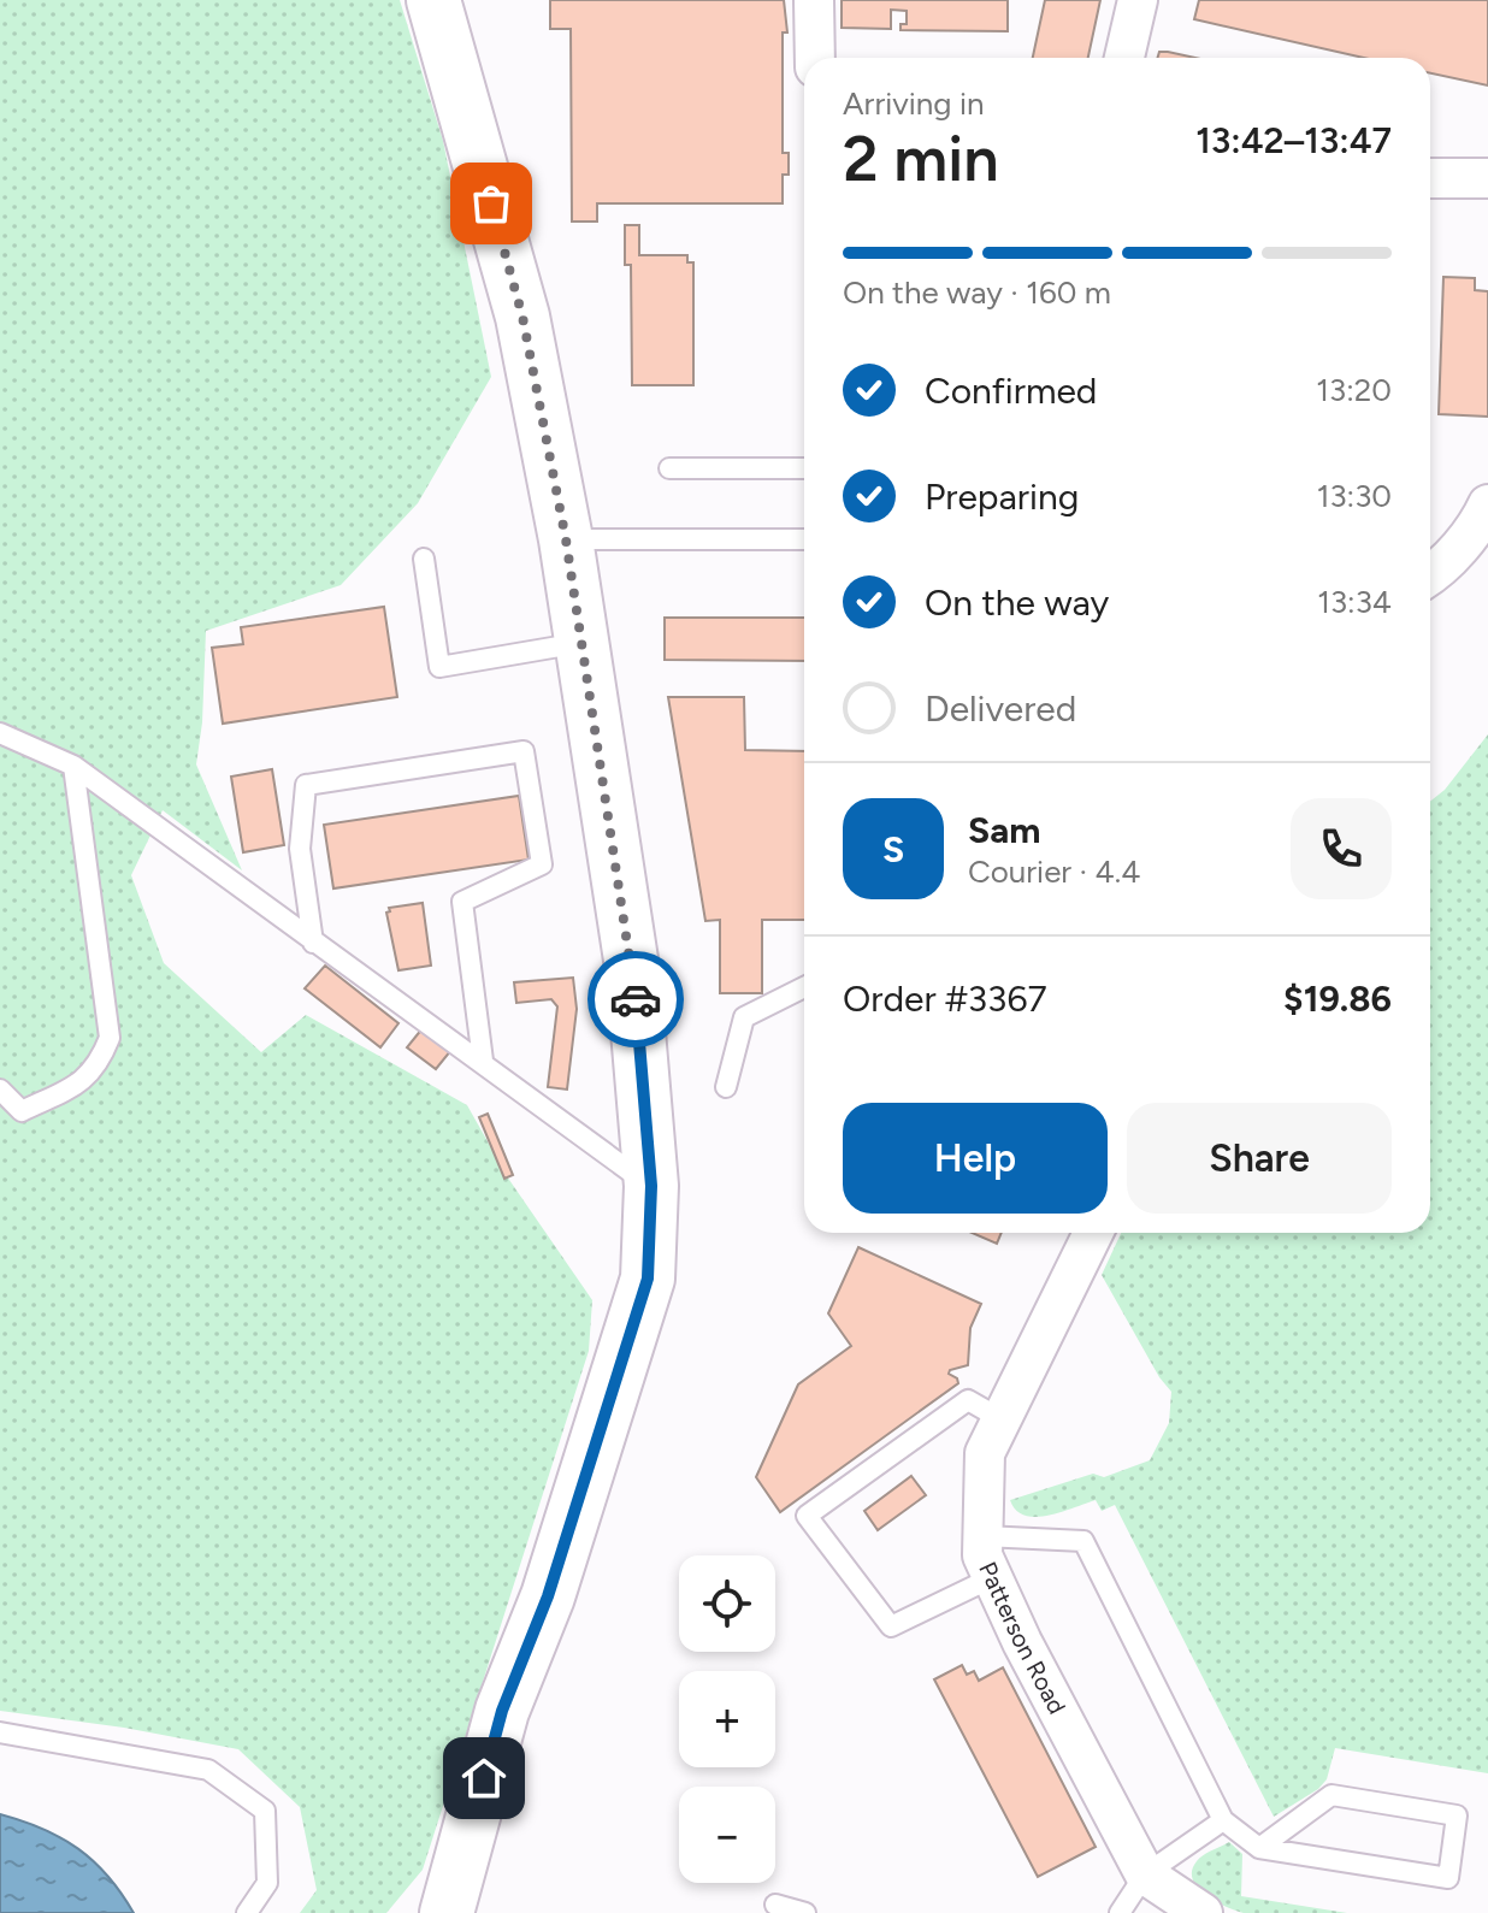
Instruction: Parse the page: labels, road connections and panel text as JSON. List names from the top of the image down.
{
  "streets": {
    "street": ["Patterson Road"]
  },
  "page": {
    "heading": ["2 min", "Arriving in", "13:42–13:47"],
    "panel": [
      "Sam",
      "Courier · 4.4",
      "Order #3367",
      "$19.86"
    ],
    "bar": "On the way · 160 m",
    "list": [
      ["Confirmed", "13:20"],
      ["Preparing", "13:30"],
      ["On the way", "13:34"],
      "Delivered"
    ],
    "round": "S",
    "buttons": ["Help", "Share"],
    "map_buttons": ["+", "−"]
  }
}
